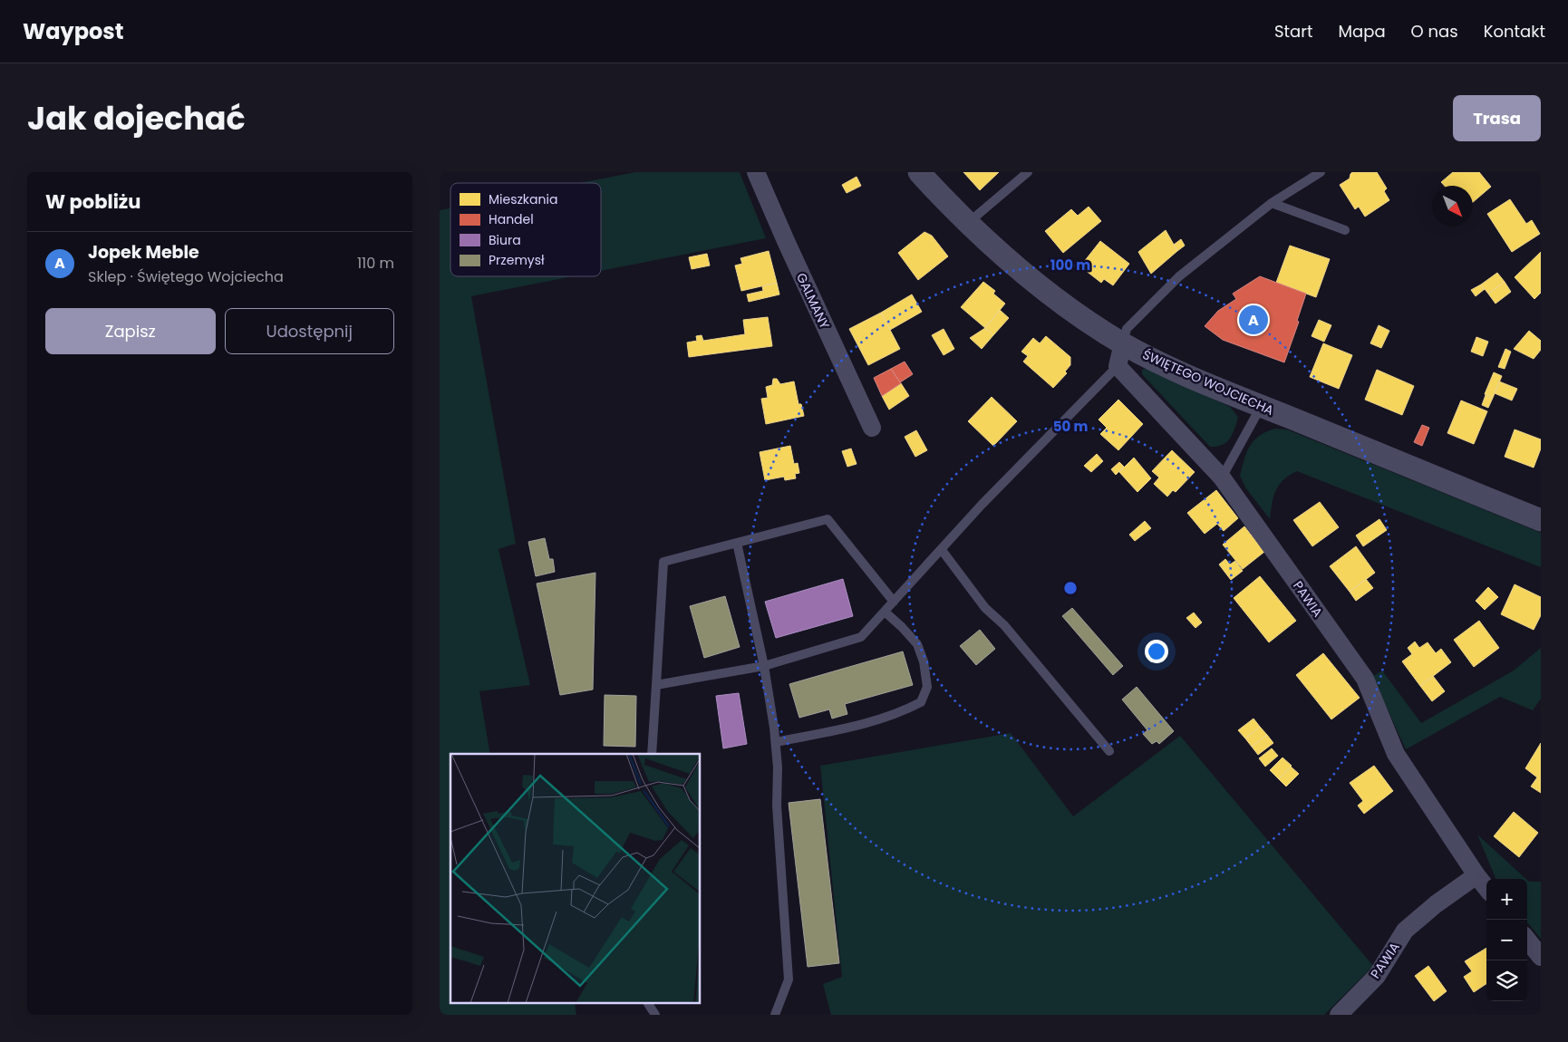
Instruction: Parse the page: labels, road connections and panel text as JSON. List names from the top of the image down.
{
  "streets": {
    "street": ["GALMANY", "ŚWIĘTEGO WOJCIECHA", "PAWIA"]
  },
  "legend": [
    "Mieszkania",
    "Handel",
    "Biura",
    "Przemysł"
  ],
  "north": "bottom right",
  "page": {
    "header": "Waypost",
    "nav": [
      "Start",
      "Mapa",
      "O nas",
      "Kontakt"
    ],
    "title": "Jak dojechać",
    "buttons": [
      "Trasa",
      ["Zapisz", "Udostępnij"]
    ],
    "heading": "W pobliżu",
    "list": [
      {
        "mark": "A",
        "name": "Jopek Meble",
        "note": "Sklep · Świętego Wojciecha",
        "value": "110 m"
      }
    ],
    "pins": "A",
    "map_buttons": ["+", "−"]
  },
  "rings": ["100 m", "50 m"]
}
